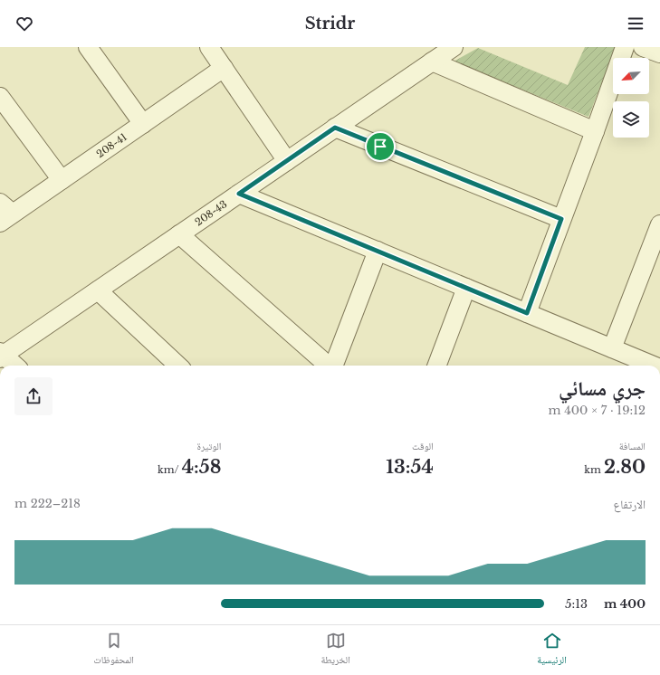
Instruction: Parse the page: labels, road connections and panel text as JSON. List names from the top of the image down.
{
  "streets": {
    "street": ["208-41", "208-43"]
  },
  "north": "bottom left",
  "page": {
    "header": "Stridr",
    "heading": ["جري مسائي", "19:12 · 7 × 400 m"],
    "stats": [
      ["المسافة", "2.80 km"],
      ["الوقت", "13:54"],
      ["الوتيرة", "4:58 /km"]
    ],
    "chart": ["الارتفاع", "218–222 m"],
    "list": [
      {
        "name": "400 m",
        "note": "5:13"
      }
    ],
    "tabs": ["الرئيسية", "الخريطة", "المحفوظات"]
  }
}
